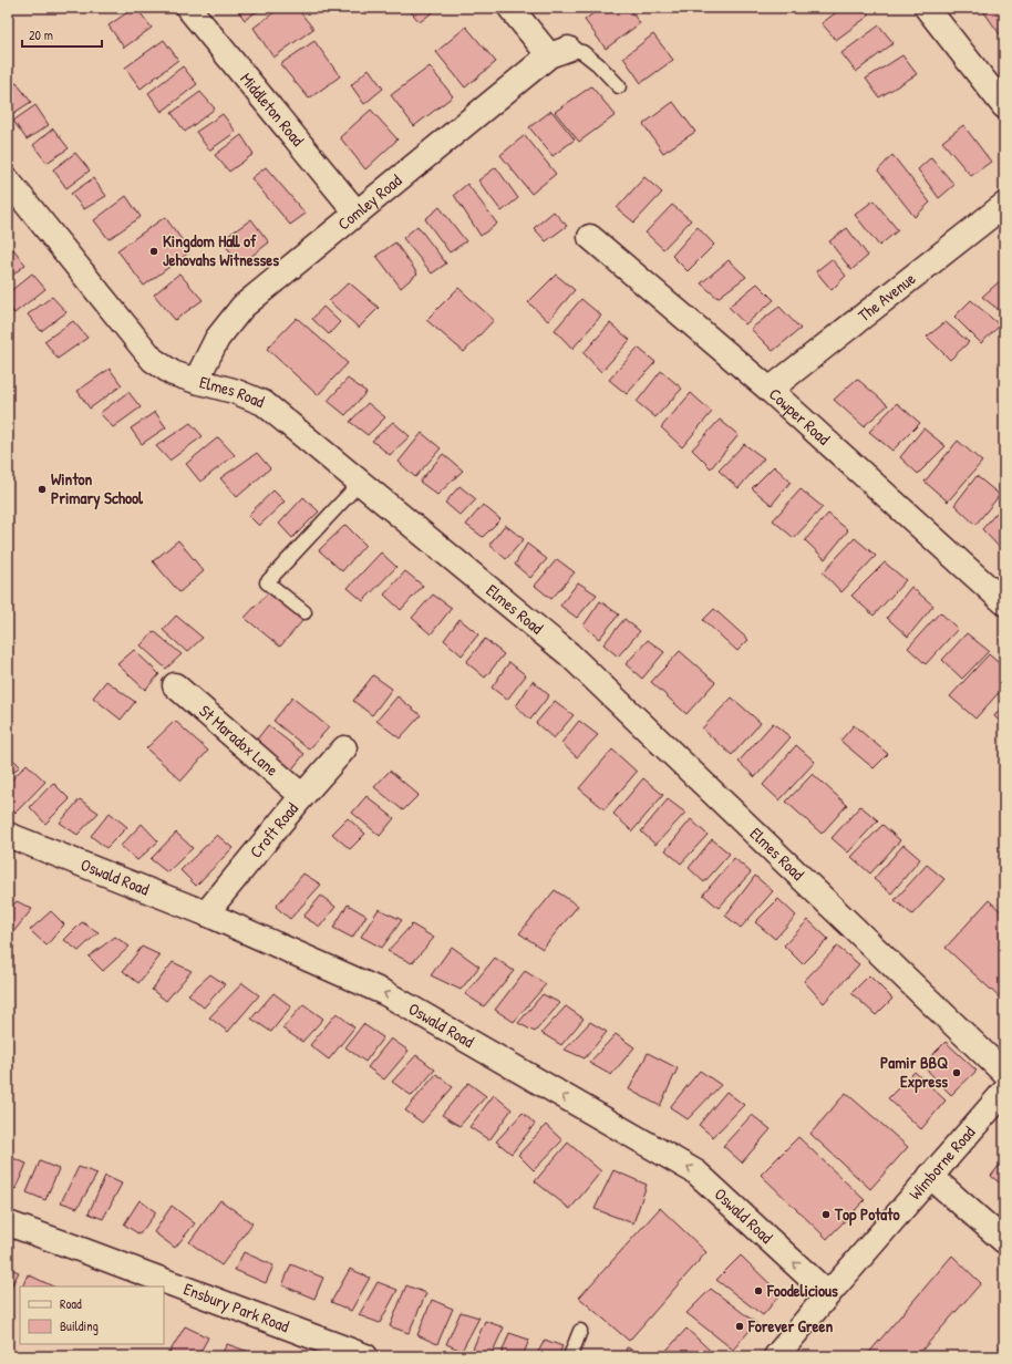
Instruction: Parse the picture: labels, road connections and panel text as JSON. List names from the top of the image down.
{
  "streets": {
    "street": [
      "Middleton Road",
      "Comley Road",
      "The Avenue",
      "Elmes Road",
      "Cowper Road",
      "St Maradox Lane",
      "Croft Road",
      "Oswald Road",
      "Wimborne Road",
      "Ensbury Park Road"
    ]
  },
  "crossings": [
    ["Middleton Road", "Comley Road"],
    ["Comley Road", "Elmes Road"],
    ["The Avenue", "Cowper Road"],
    ["St Maradox Lane", "Croft Road"],
    ["Croft Road", "Oswald Road"],
    ["Oswald Road", "Wimborne Road"]
  ],
  "one_way": ["Oswald Road"],
  "places": [
    "Kingdom Hall of Jehovahs Witnesses",
    "Winton Primary School",
    "Pamir BBQ Express",
    "Top Potato",
    "Foodelicious",
    "Forever Green"
  ],
  "legend": ["Road", "Building"],
  "scale_bar": "20 m"
}
